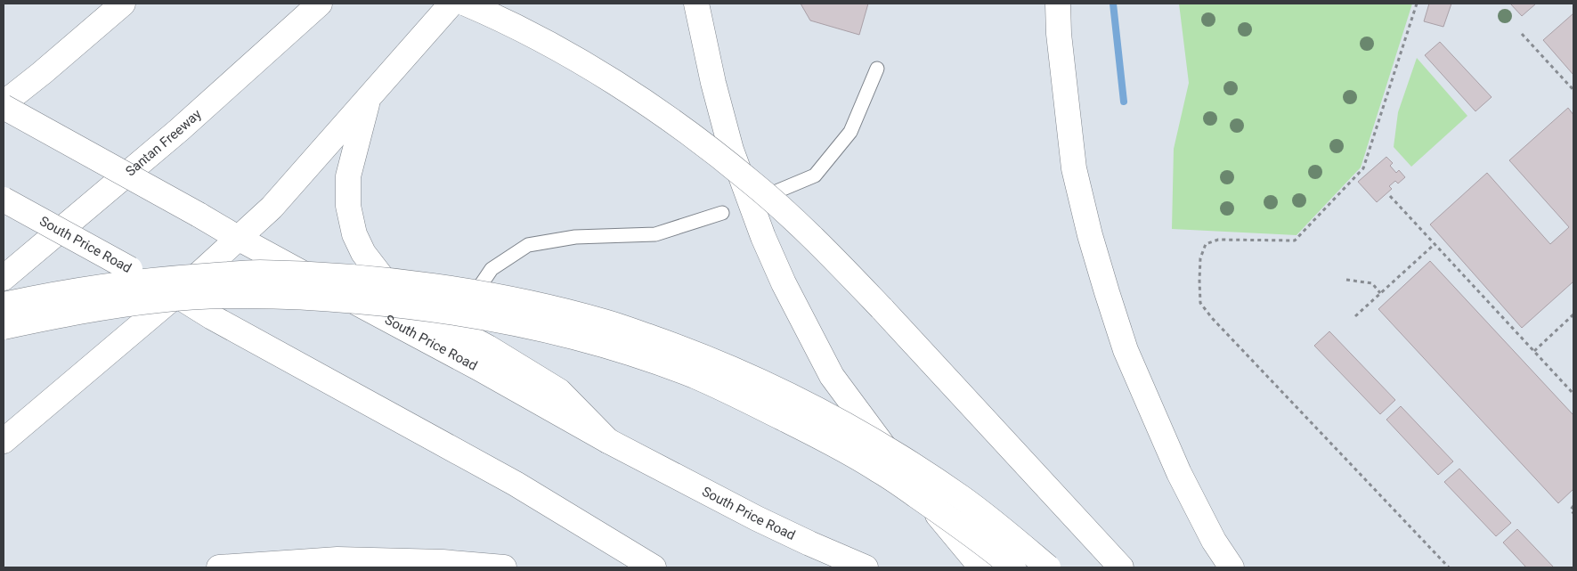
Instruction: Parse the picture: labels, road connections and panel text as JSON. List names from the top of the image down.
{
  "streets": {
    "main road": ["Santan Freeway", "South Price Road"]
  }
}
